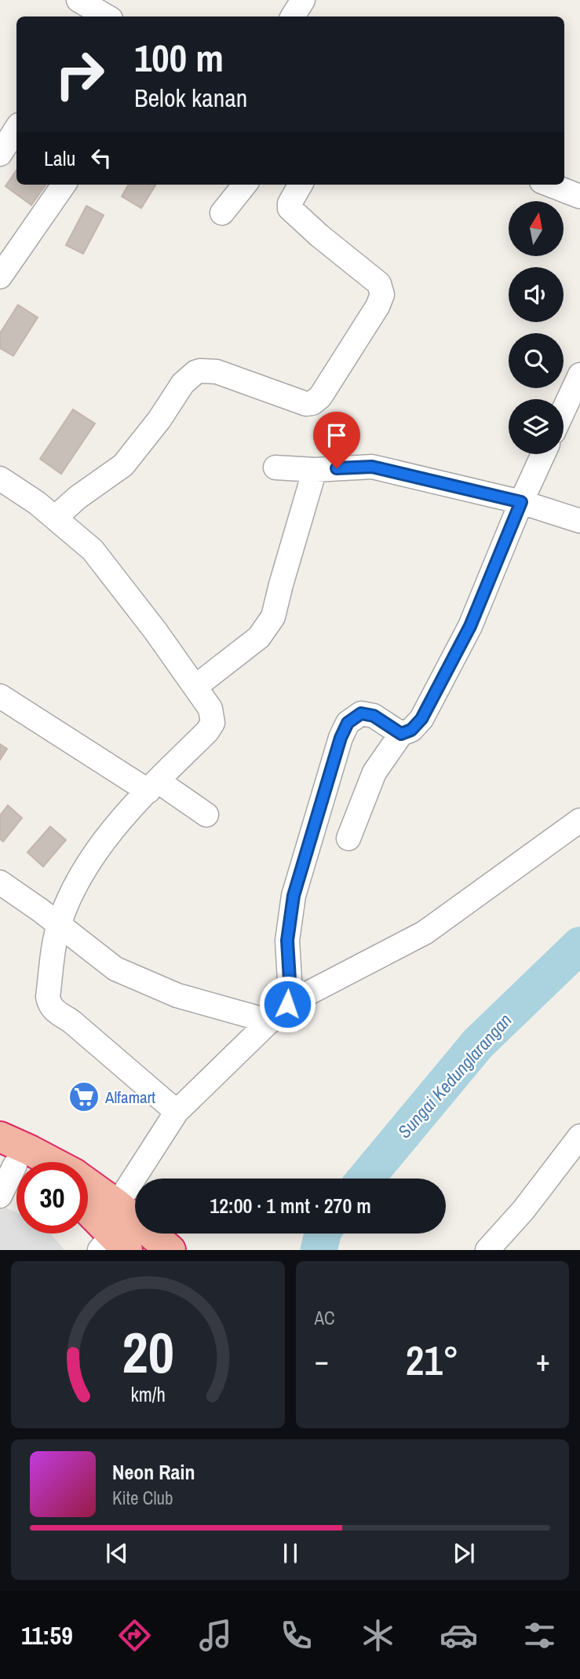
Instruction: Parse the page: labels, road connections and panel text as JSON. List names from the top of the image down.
{
  "water": ["Sungai Kedunglarangan"],
  "places": {
    "supermarket": ["Alfamart"]
  },
  "north": "top",
  "page": {
    "turn": ["100 m", "Belok kanan"],
    "then": "Lalu",
    "limit": "30",
    "trip": "12:00 · 1 mnt · 270 m",
    "tile": "AC",
    "heat": ["−", "21°", "+"],
    "song": ["Neon Rain", "Kite Club"],
    "tabs": "11:59",
    "gauge": ["20", "km/h"]
  }
}
